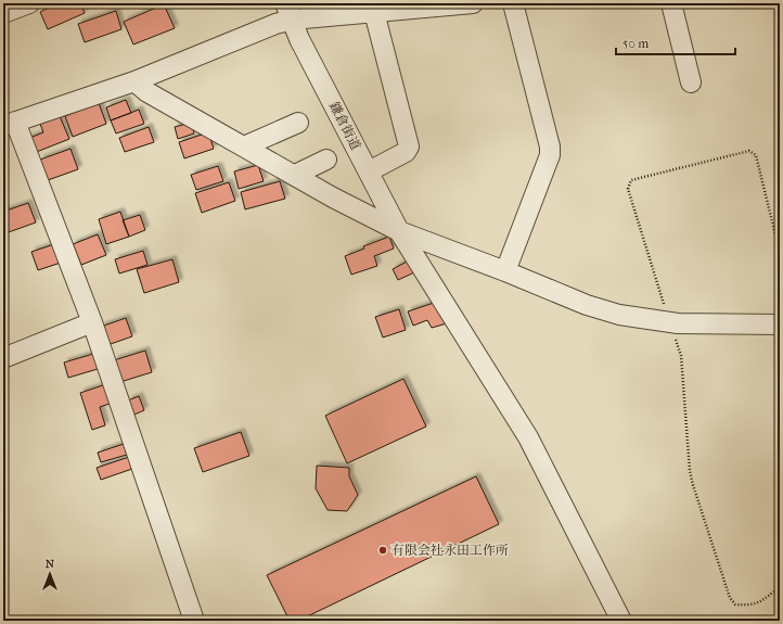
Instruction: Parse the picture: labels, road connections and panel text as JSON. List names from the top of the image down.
{
  "streets": {
    "street": ["鎌倉街道"]
  },
  "places": ["有限会社永田工作所"],
  "scale_bar": "50 m",
  "north": "top"
}
